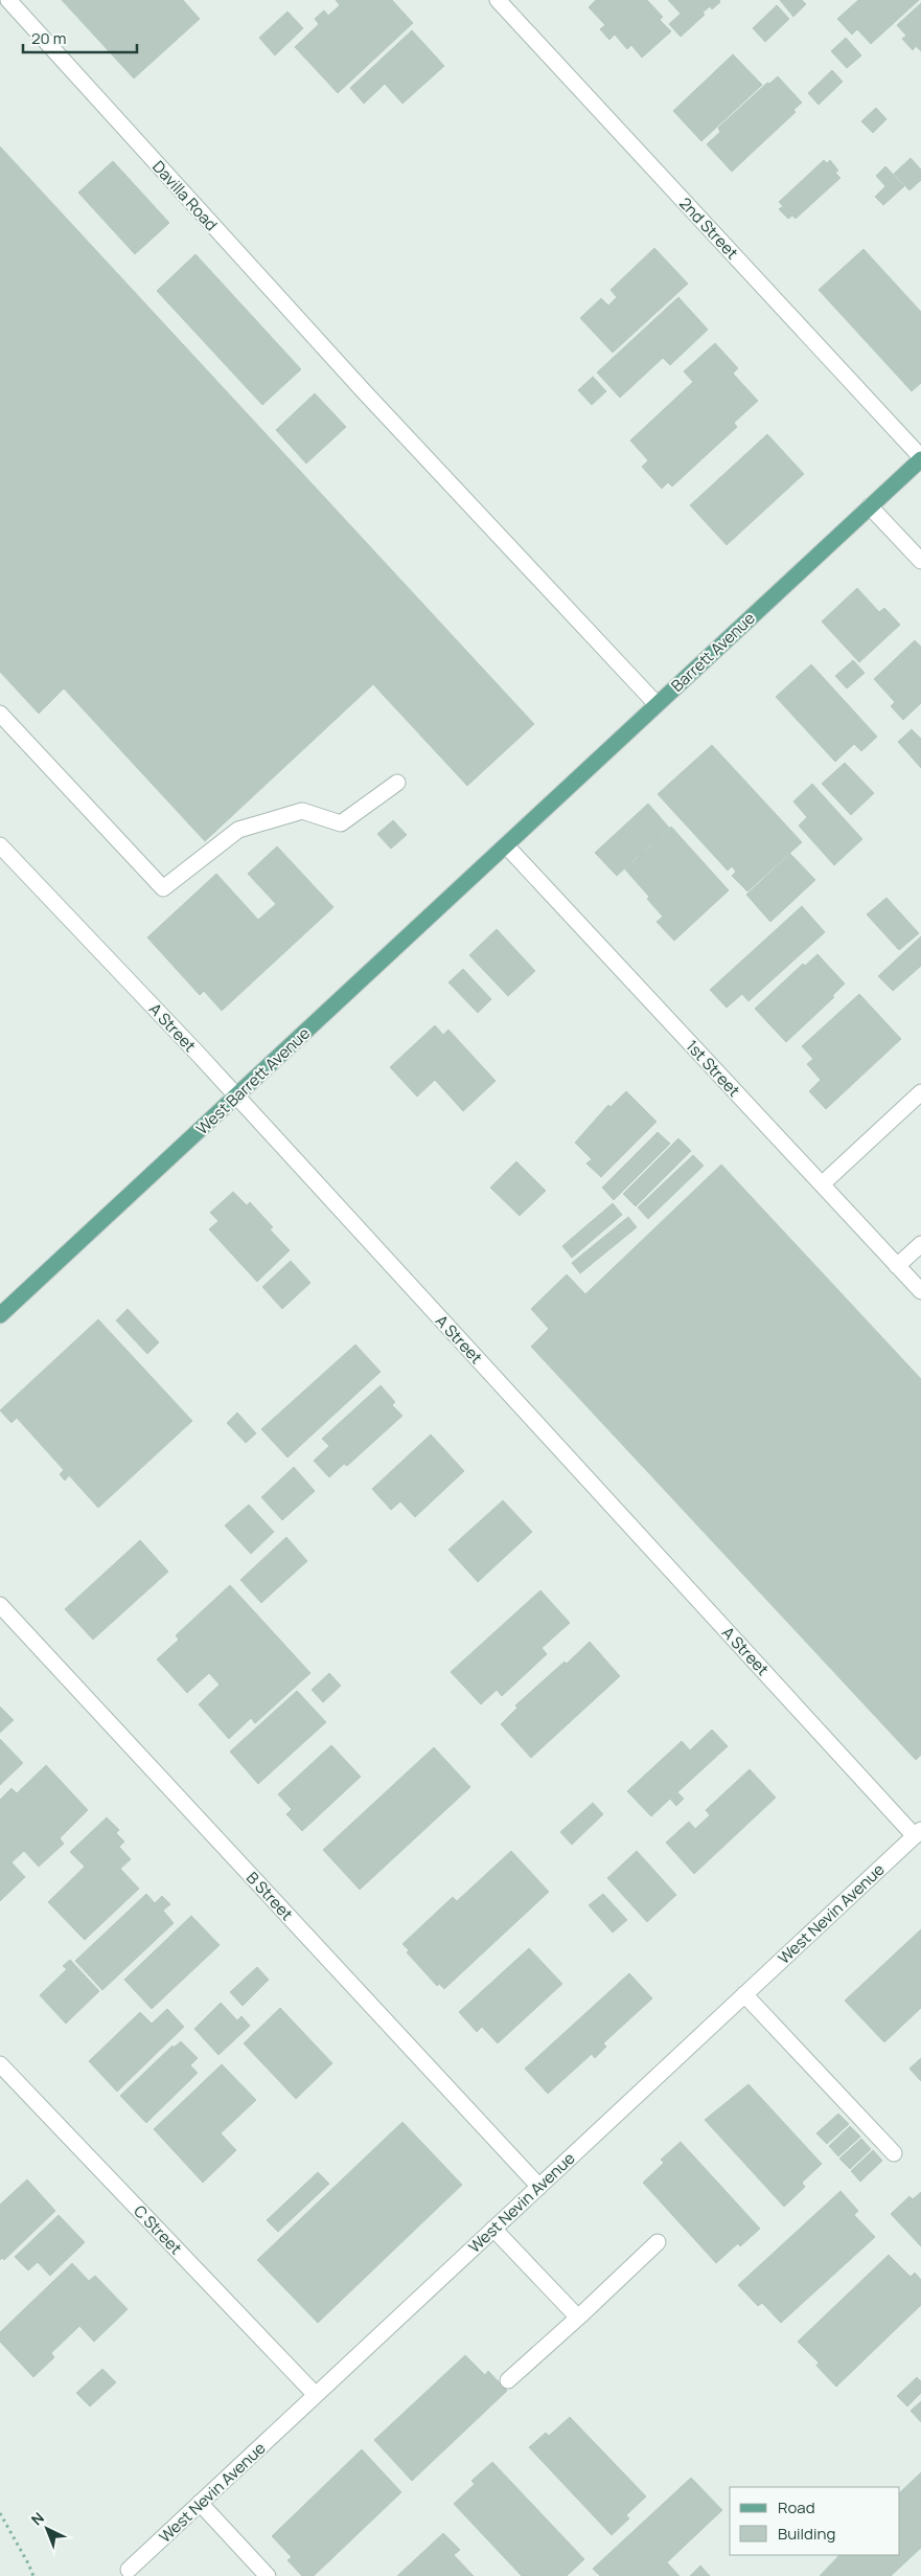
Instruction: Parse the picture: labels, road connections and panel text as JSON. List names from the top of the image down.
{
  "streets": {
    "main road": ["Barrett Avenue", "West Barrett Avenue"],
    "street": [
      "Davilla Road",
      "2nd Street",
      "A Street",
      "1st Street",
      "B Street",
      "West Nevin Avenue",
      "C Street"
    ]
  },
  "crossings": [
    ["Davilla Road", "Barrett Avenue"],
    ["2nd Street", "Barrett Avenue"],
    ["Barrett Avenue", "1st Street"],
    ["Barrett Avenue", "West Barrett Avenue"],
    ["A Street", "West Barrett Avenue"],
    ["A Street", "West Nevin Avenue"],
    ["1st Street", "West Barrett Avenue"],
    ["B Street", "West Nevin Avenue"],
    ["West Nevin Avenue", "C Street"]
  ],
  "legend": ["Road", "Building"],
  "scale_bar": "20 m",
  "north": "top left"
}
